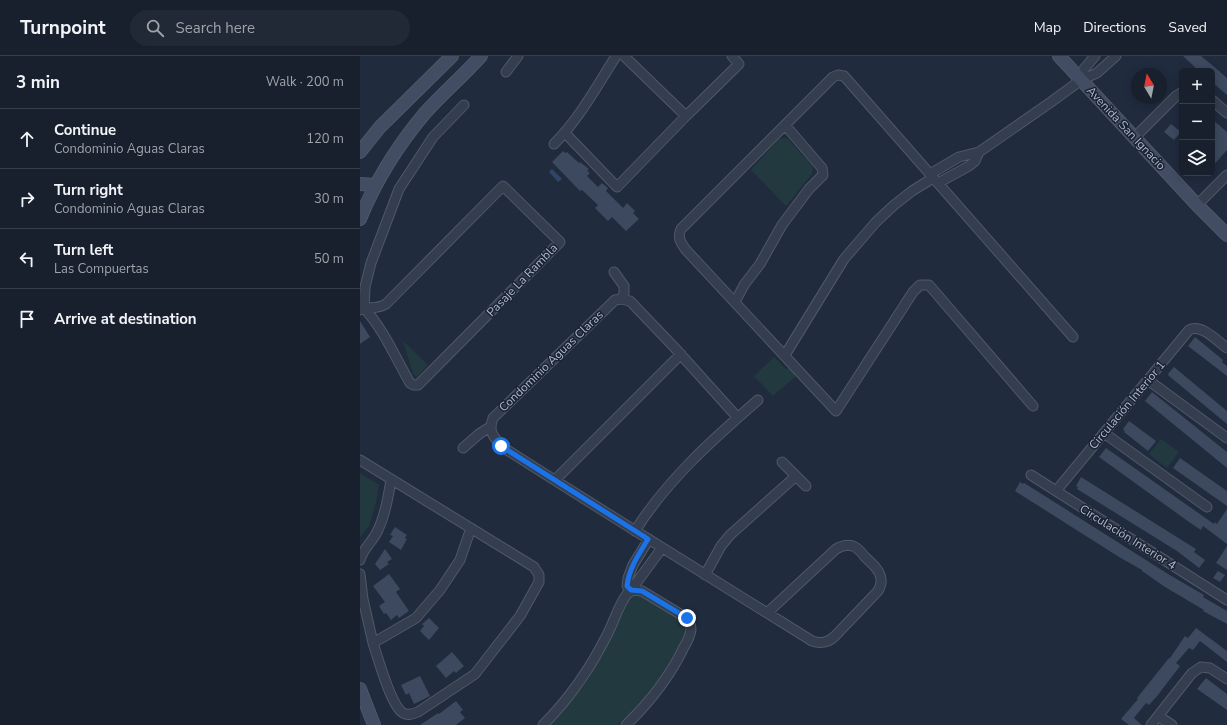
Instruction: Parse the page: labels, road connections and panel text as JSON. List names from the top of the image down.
{
  "streets": {
    "street": [
      "Avenida San Ignacio",
      "Pasaje La Rambla",
      "Condominio Aguas Claras",
      "Circulación Interior 1",
      "Circulación Interior 4"
    ]
  },
  "crossings": [
    ["Circulación Interior 1", "Circulación Interior 4"]
  ],
  "north": "top",
  "page": {
    "header": "Turnpoint",
    "search": "Search here",
    "nav": ["Map", "Directions", "Saved"],
    "heading": ["3 min", "Walk · 200 m"],
    "map_buttons": ["+", "−"],
    "list": [
      ["Continue", "Condominio Aguas Claras", "120 m"],
      ["Turn right", "Condominio Aguas Claras", "30 m"],
      ["Turn left", "Las Compuertas", "50 m"],
      "Arrive at destination"
    ]
  }
}
